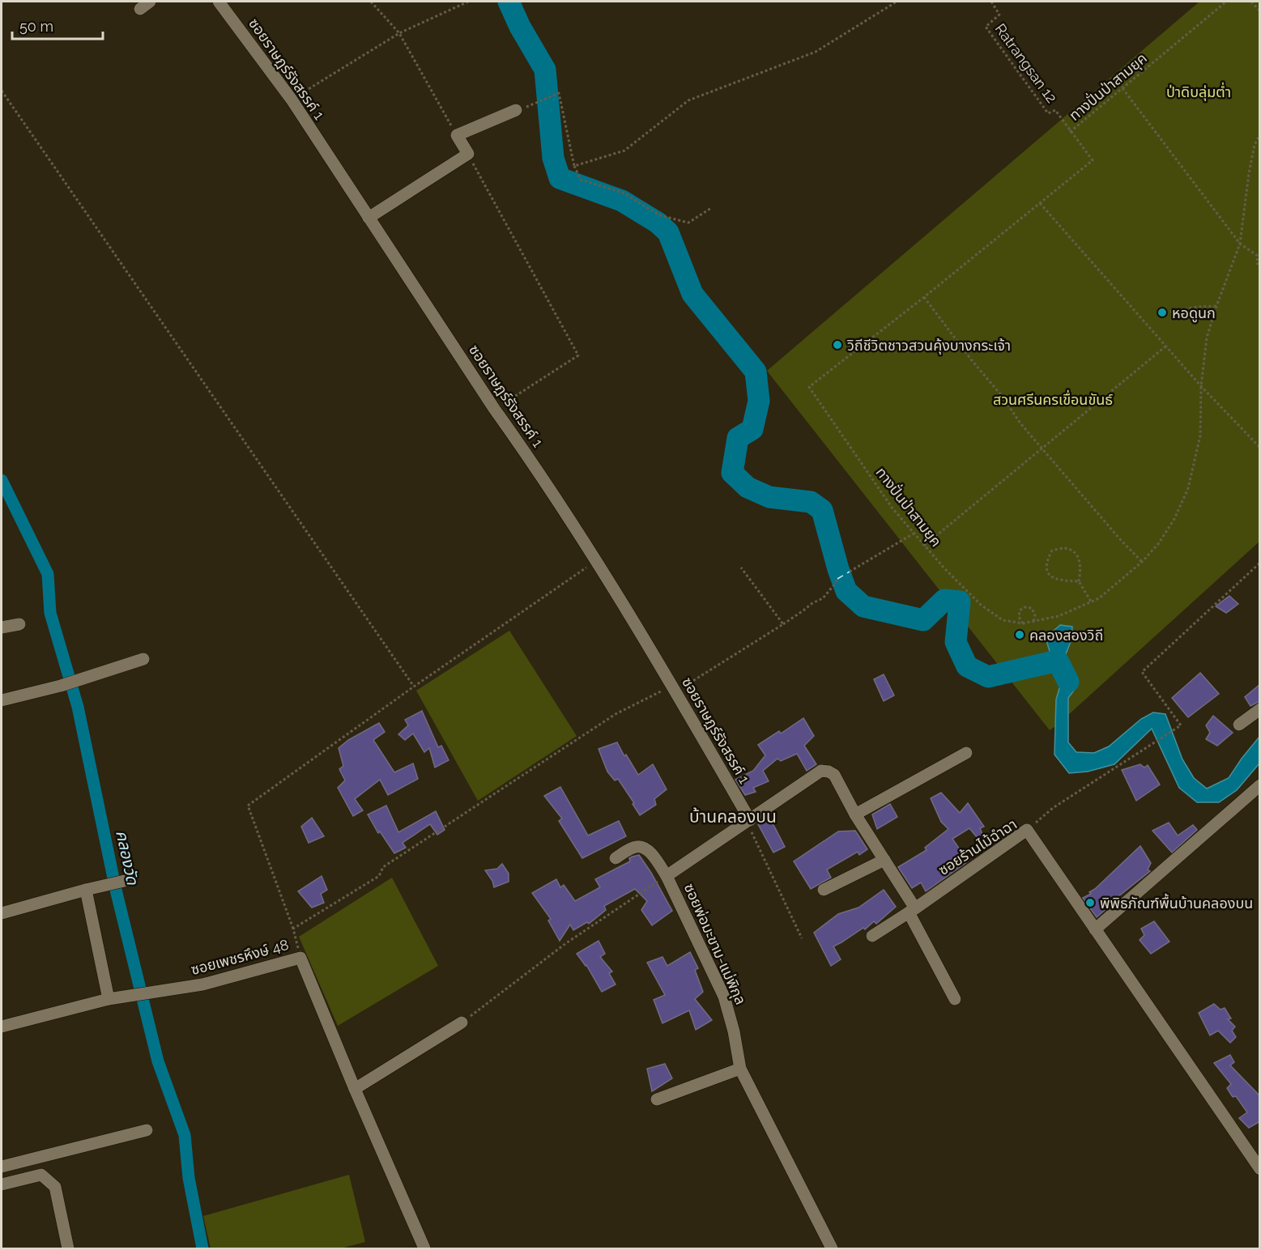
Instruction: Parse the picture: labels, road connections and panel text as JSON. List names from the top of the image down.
{
  "streets": {
    "street": [
      "ซอยราษฎร์รังสรรค์ 1",
      "ซอยร้านไม้ฉำฉา",
      "ซอยพ่อมะขาม-แม่พิกุล",
      "ซอยเพชรหึงษ์ 48"
    ],
    "path": ["Ratrangsan 12", "ทางปั่นป่าสามยุค"]
  },
  "crossings": [
    ["Ratrangsan 12", "ทางปั่นป่าสามยุค"],
    ["ซอยราษฎร์รังสรรค์ 1", "ซอยพ่อมะขาม-แม่พิกุล"]
  ],
  "districts": ["บ้านคลองบน"],
  "water": ["คลองวัด"],
  "parks": ["ป่าดิบลุ่มต่ำ", "สวนศรีนครเขื่อนขันธ์"],
  "places": [
    "หอดูนก",
    "วิถีชีวิตชาวสวนคุ้งบางกระเจ้า",
    "คลองสองวิถี",
    "พิพิธภัณฑ์พื้นบ้านคลองบน"
  ],
  "scale_bar": "50 m"
}
